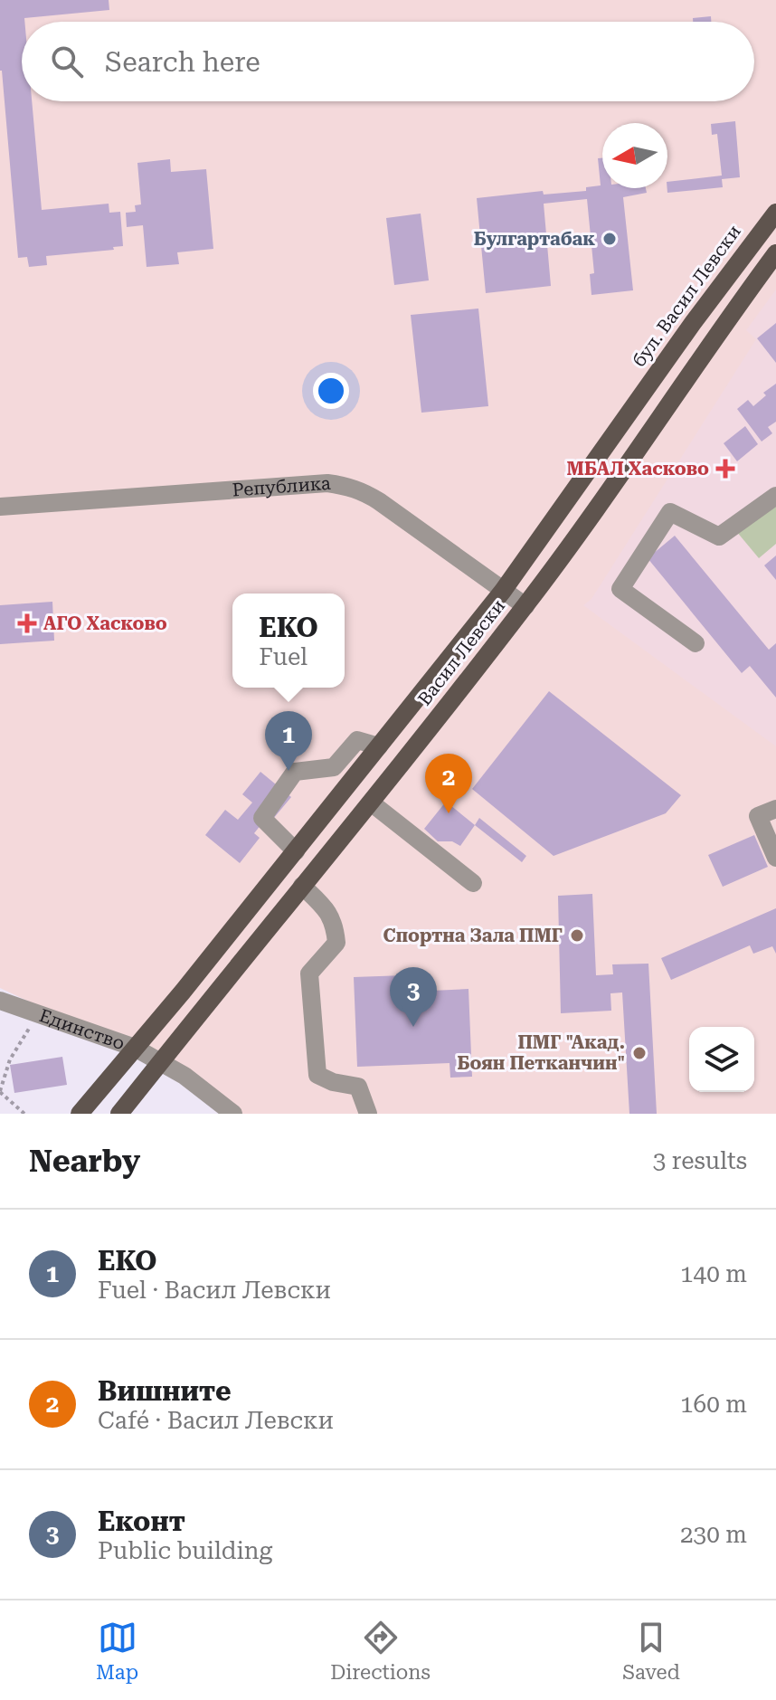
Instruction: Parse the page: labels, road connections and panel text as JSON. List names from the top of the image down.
{
  "streets": {
    "main road": ["бул. Васил Левски", "Васил Левски"],
    "street": ["Република", "Единство"]
  },
  "crossings": [
    ["бул. Васил Левски", "Васил Левски"],
    ["Република", "Васил Левски"],
    ["Васил Левски", "Единство"]
  ],
  "places": {
    "other": ["Булгартабак", "Спортна Зала ПМГ", "ПМГ \"Акад. Боян Петканчин\""],
    "health": ["МБАЛ Хасково", "АГО Хасково"]
  },
  "north": "left",
  "page": {
    "search": "Search here",
    "popup": ["EKO", "Fuel"],
    "pins": ["1", "2", "3"],
    "heading": ["Nearby", "3 results"],
    "list": [
      {
        "mark": "1",
        "name": "EKO",
        "note": "Fuel · Васил Левски",
        "value": "140 m"
      },
      {
        "mark": "2",
        "name": "Вишните",
        "note": "Café · Васил Левски",
        "value": "160 m"
      },
      {
        "mark": "3",
        "name": "Еконт",
        "note": "Public building",
        "value": "230 m"
      }
    ],
    "nav": ["Map", "Directions", "Saved"]
  }
}
